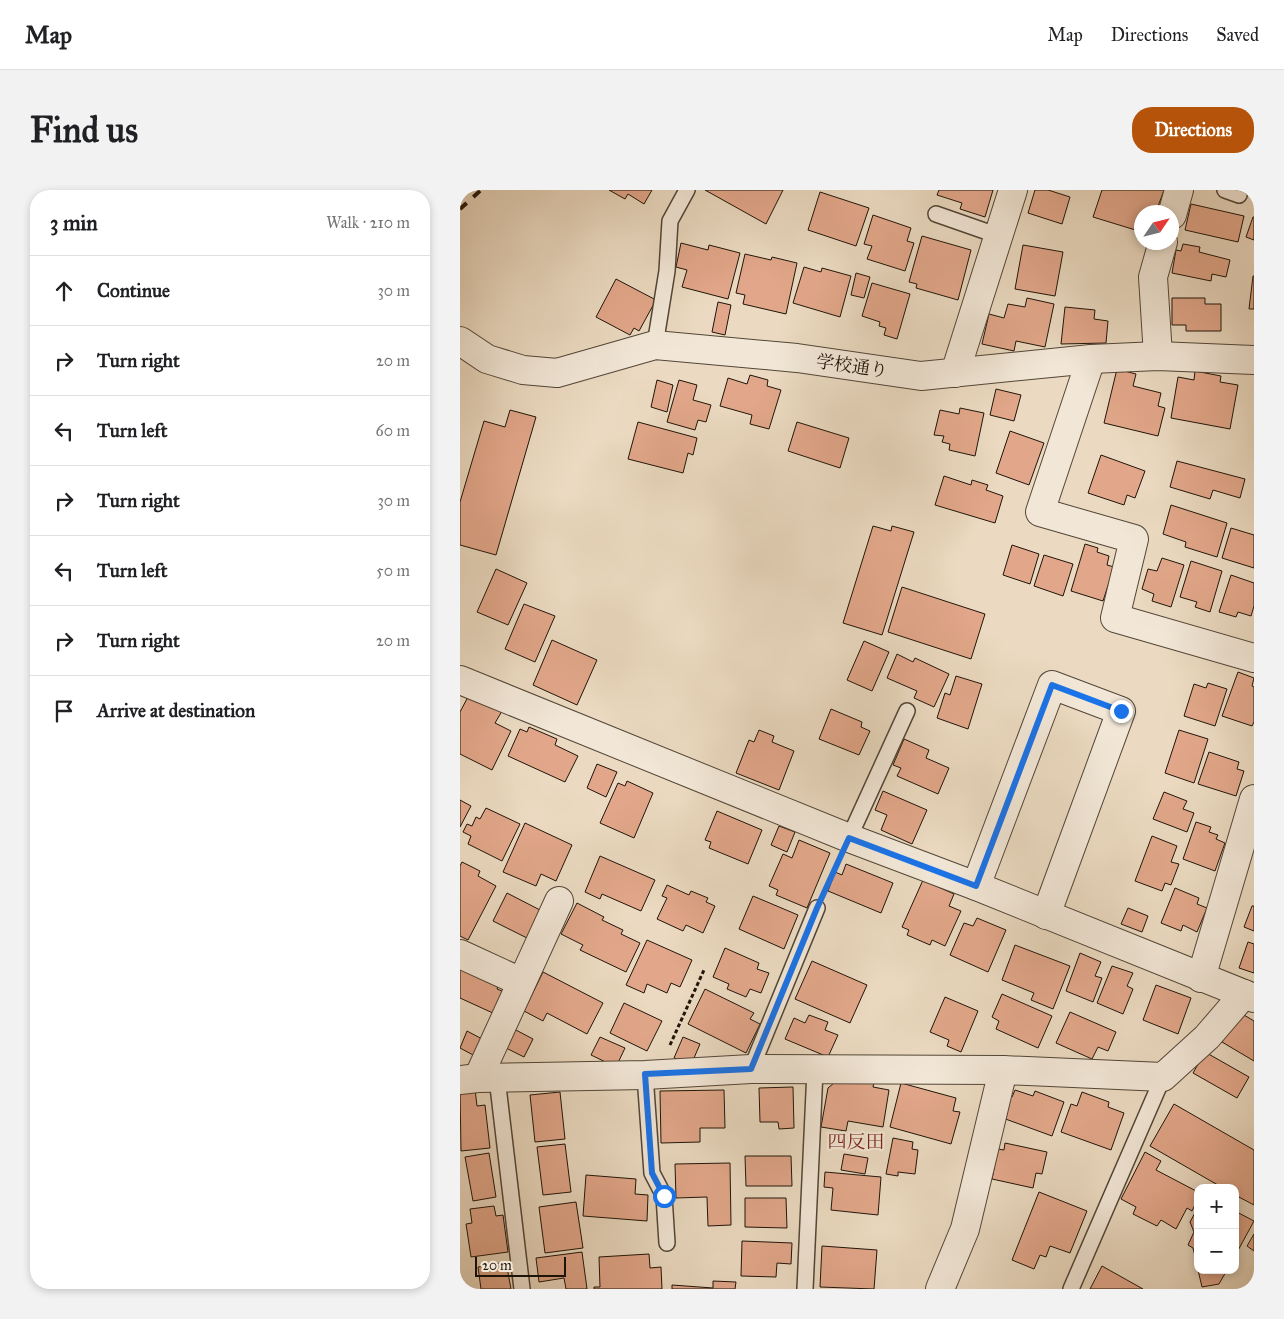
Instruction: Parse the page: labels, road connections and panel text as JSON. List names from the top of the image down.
{
  "streets": {
    "street": ["学校通り"]
  },
  "districts": ["四反田"],
  "scale_bar": "20 m",
  "north": "top right",
  "page": {
    "header": "Map",
    "nav": ["Map", "Directions", "Saved"],
    "buttons": "Directions",
    "title": "Find us",
    "heading": ["3 min", "Walk · 210 m"],
    "list": [
      ["Continue", "30 m"],
      ["Turn right", "20 m"],
      ["Turn left", "60 m"],
      ["Turn right", "30 m"],
      ["Turn left", "50 m"],
      ["Turn right", "20 m"],
      "Arrive at destination"
    ],
    "map_buttons": ["+", "−"],
    "scale": "20 m"
  }
}
